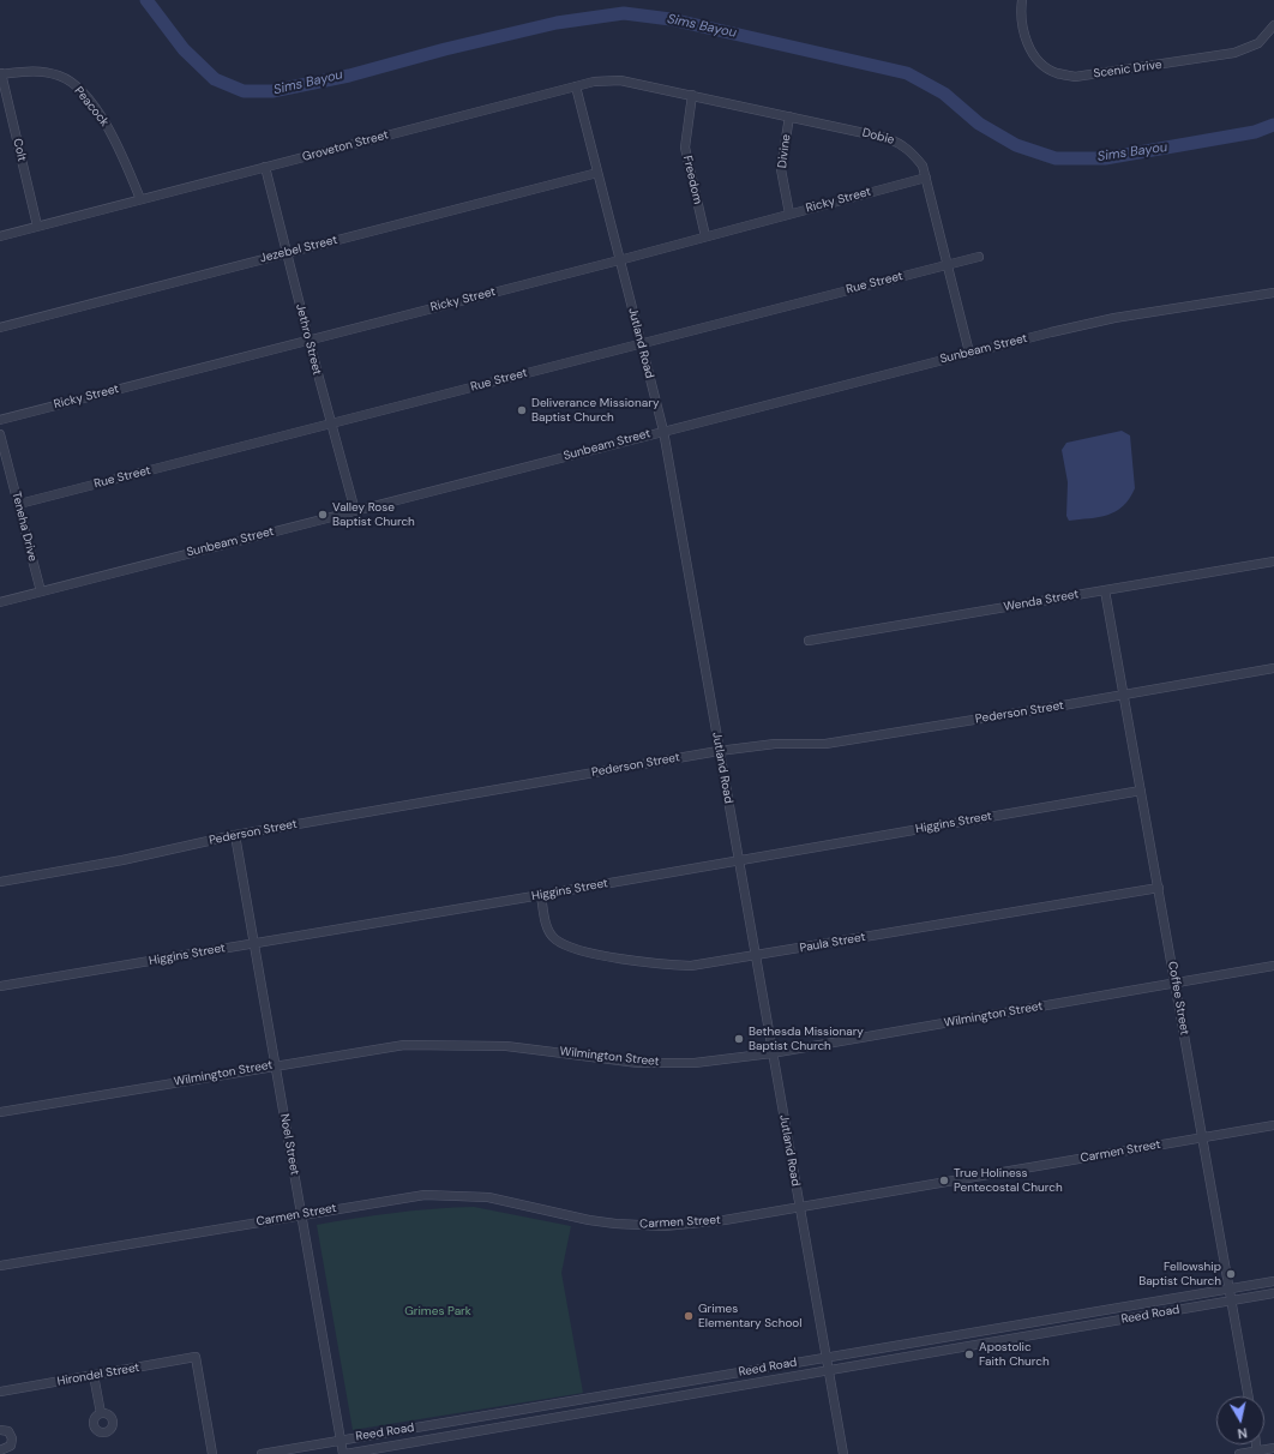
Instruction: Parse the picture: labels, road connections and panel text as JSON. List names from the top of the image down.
{
  "streets": {
    "street": [
      "Scenic Drive",
      "Peacock",
      "Dobie",
      "Groveton Street",
      "Colt",
      "Divine",
      "Freedom",
      "Ricky Street",
      "Jezebel Street",
      "Rue Street",
      "Jethro Street",
      "Jutland Road",
      "Sunbeam Street",
      "Teneha Drive",
      "Wenda Street",
      "Pederson Street",
      "Higgins Street",
      "Paula Street",
      "Coffee Street",
      "Wilmington Street",
      "Noel Street",
      "Carmen Street",
      "Reed Road",
      "Hirondel Street"
    ]
  },
  "crossings": [
    ["Peacock", "Groveton Street"],
    ["Peacock", "Colt"],
    ["Dobie", "Groveton Street"],
    ["Dobie", "Divine"],
    ["Dobie", "Freedom"],
    ["Dobie", "Ricky Street"],
    ["Dobie", "Rue Street"],
    ["Dobie", "Sunbeam Street"],
    ["Groveton Street", "Colt"],
    ["Groveton Street", "Freedom"],
    ["Groveton Street", "Jethro Street"],
    ["Groveton Street", "Jutland Road"],
    ["Divine", "Ricky Street"],
    ["Freedom", "Ricky Street"],
    ["Ricky Street", "Jethro Street"],
    ["Ricky Street", "Jutland Road"],
    ["Jezebel Street", "Jethro Street"],
    ["Jezebel Street", "Jutland Road"],
    ["Rue Street", "Jethro Street"],
    ["Rue Street", "Jutland Road"],
    ["Rue Street", "Teneha Drive"],
    ["Jethro Street", "Sunbeam Street"],
    ["Jutland Road", "Sunbeam Street"],
    ["Jutland Road", "Pederson Street"],
    ["Jutland Road", "Higgins Street"],
    ["Jutland Road", "Paula Street"],
    ["Jutland Road", "Wilmington Street"],
    ["Jutland Road", "Carmen Street"],
    ["Jutland Road", "Reed Road"],
    ["Sunbeam Street", "Teneha Drive"],
    ["Wenda Street", "Coffee Street"],
    ["Pederson Street", "Coffee Street"],
    ["Pederson Street", "Noel Street"],
    ["Higgins Street", "Paula Street"],
    ["Higgins Street", "Coffee Street"],
    ["Higgins Street", "Noel Street"],
    ["Paula Street", "Coffee Street"],
    ["Coffee Street", "Wilmington Street"],
    ["Coffee Street", "Carmen Street"],
    ["Coffee Street", "Reed Road"],
    ["Wilmington Street", "Noel Street"],
    ["Noel Street", "Carmen Street"],
    ["Noel Street", "Reed Road"]
  ],
  "water": ["Sims Bayou"],
  "parks": ["Grimes Park"],
  "places": [
    "Deliverance Missionary Baptist Church",
    "Valley Rose Baptist Church",
    "Bethesda Missionary Baptist Church",
    "True Holiness Pentecostal Church",
    "Fellowship Baptist Church",
    "Grimes Elementary School",
    "Apostolic Faith Church"
  ],
  "north": "bottom"
}
